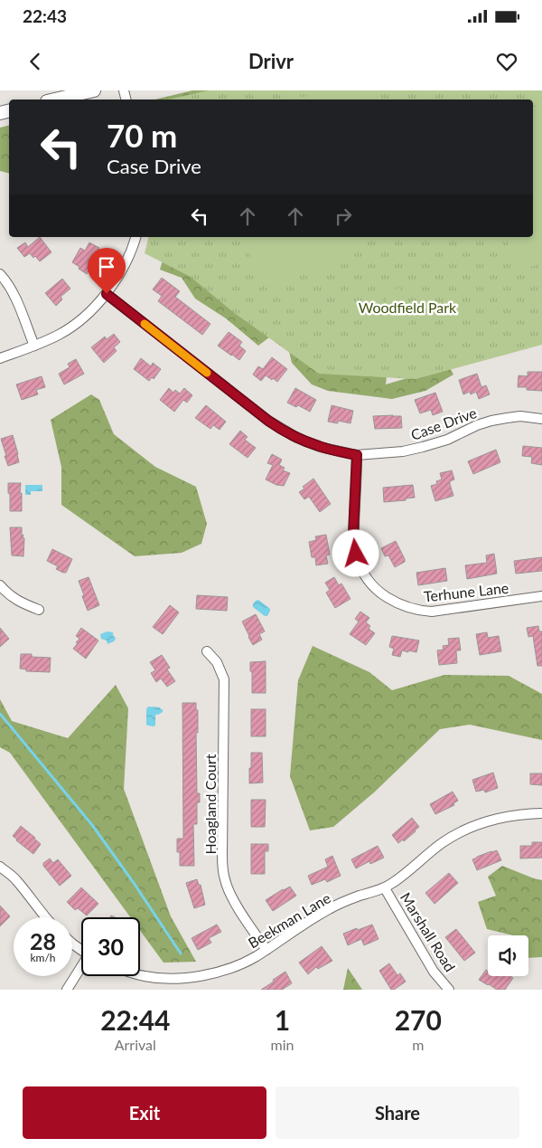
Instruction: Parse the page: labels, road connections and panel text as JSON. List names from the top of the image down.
{
  "streets": {
    "street": [
      "Case Drive",
      "Terhune Lane",
      "Hoagland Court",
      "Beekman Lane",
      "Marshall Road"
    ]
  },
  "crossings": [
    ["Case Drive", "Terhune Lane"],
    ["Hoagland Court", "Beekman Lane"],
    ["Beekman Lane", "Marshall Road"]
  ],
  "parks": ["Woodfield Park"],
  "page": {
    "status": "22:43",
    "header": "Drivr",
    "turn": ["70 m", "Case Drive"],
    "speed": "28 km/h",
    "limit": "30",
    "eta": [
      "22:44",
      "Arrival",
      "1",
      "min",
      "270",
      "m"
    ],
    "buttons": ["Exit", "Share"]
  }
}
